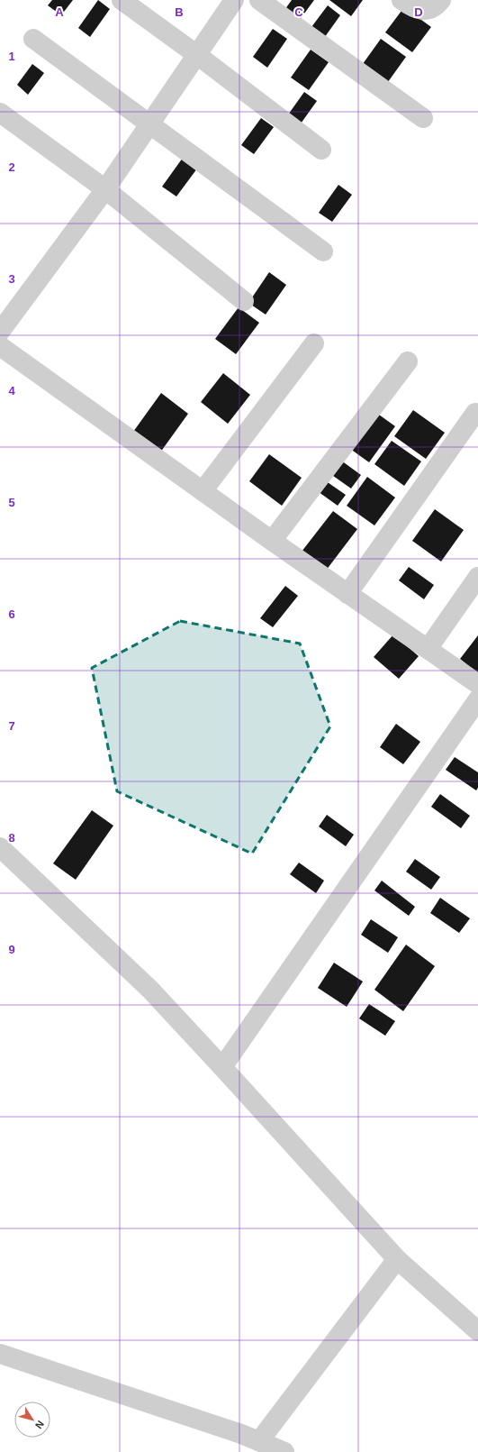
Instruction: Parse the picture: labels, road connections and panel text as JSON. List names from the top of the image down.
{
  "north": "bottom right",
  "grid": {
    "columns": [
      "A",
      "B",
      "C",
      "D"
    ],
    "rows": [
      "1",
      "2",
      "3",
      "4",
      "5",
      "6",
      "7",
      "8",
      "9"
    ]
  }
}
